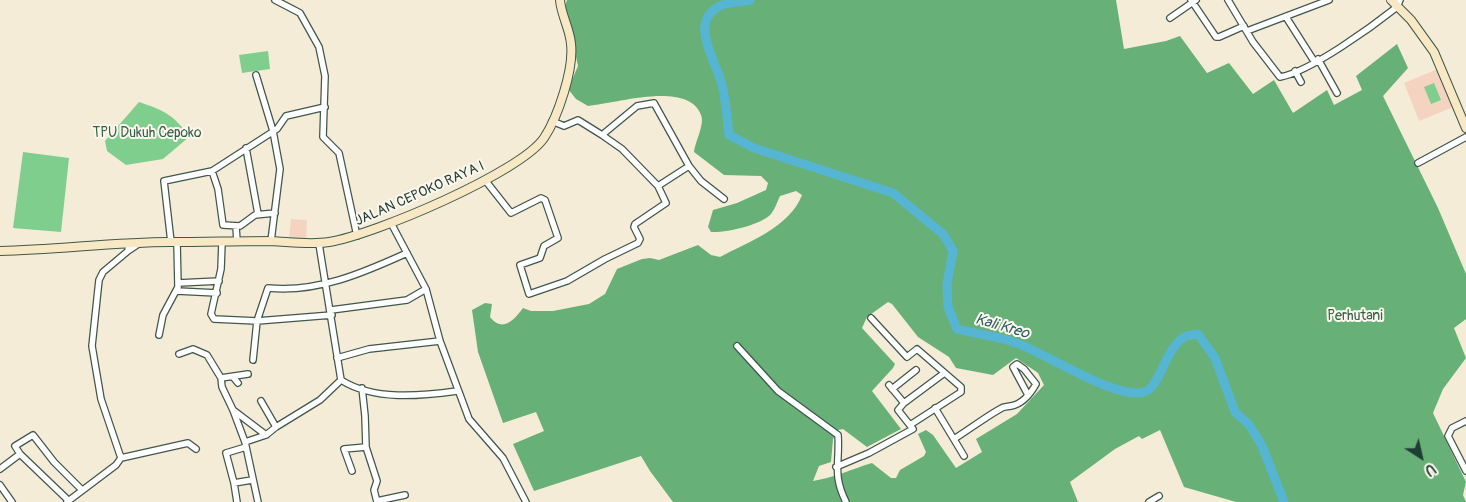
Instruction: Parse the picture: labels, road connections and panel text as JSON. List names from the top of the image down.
{
  "streets": {
    "main road": ["JALAN CEPOKO RAYA I"]
  },
  "water": ["Kali Kreo"],
  "parks": ["TPU Dukuh Cepoko", "Perhutani"],
  "north": "bottom right"
}
